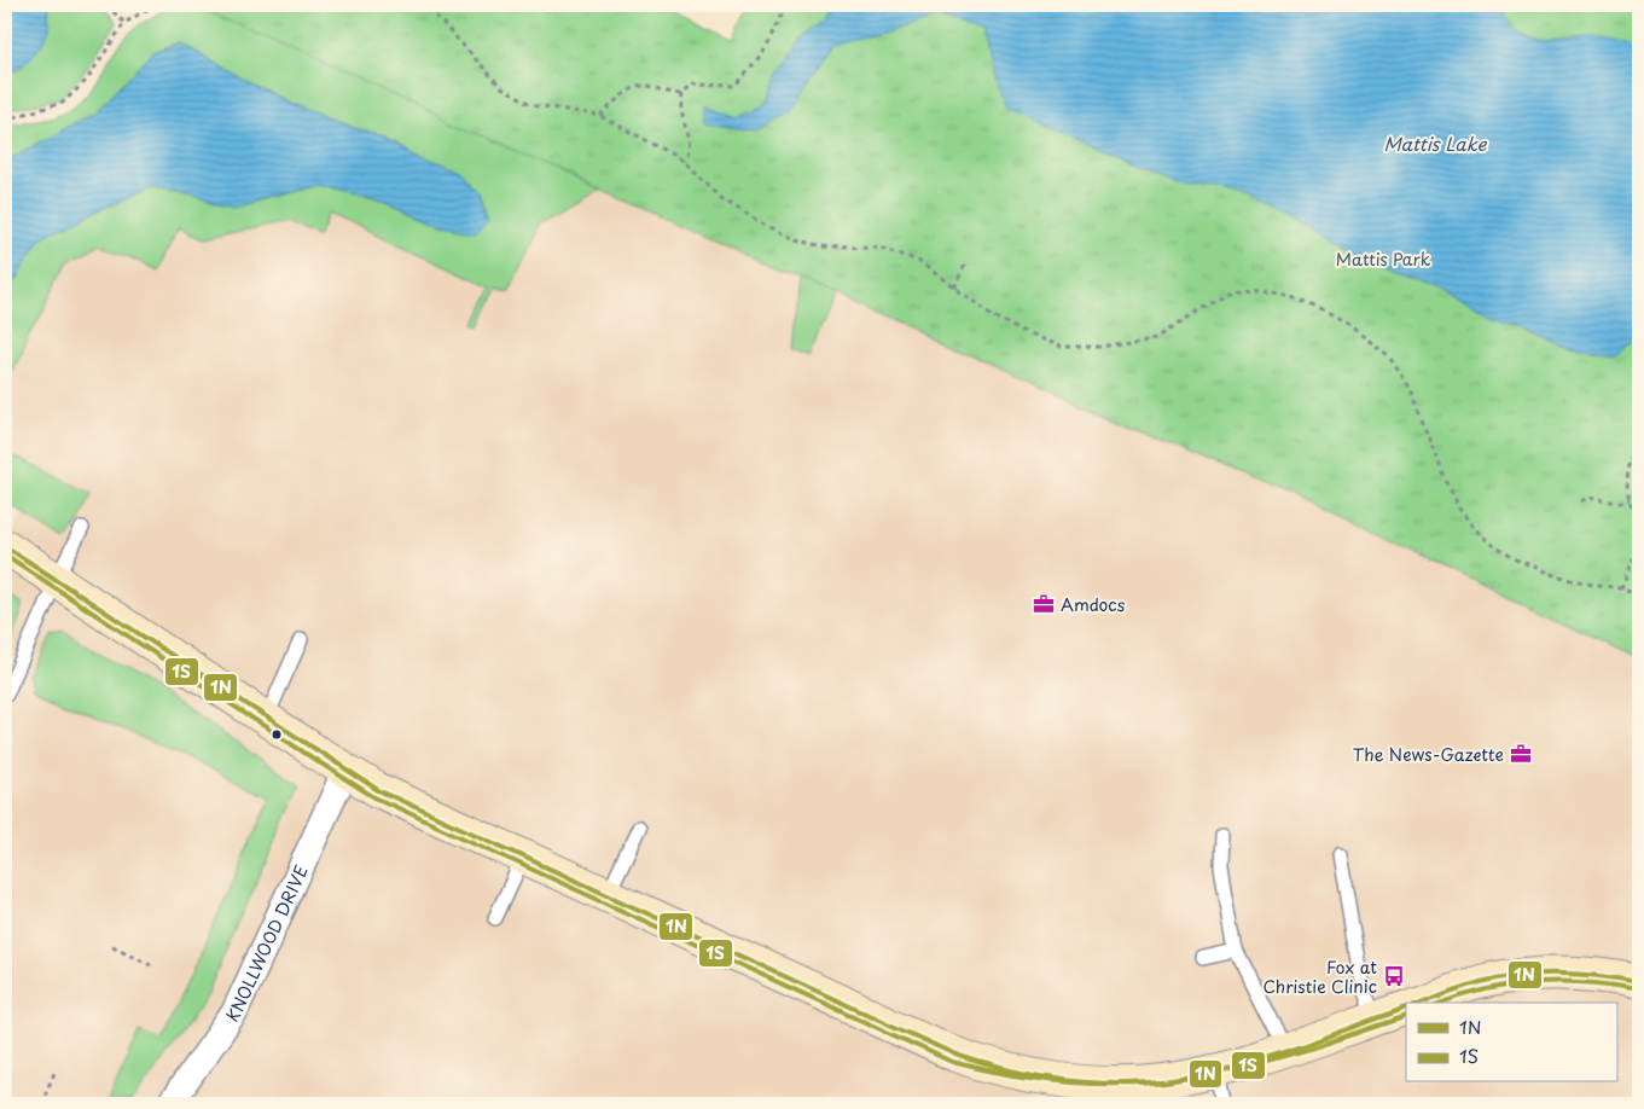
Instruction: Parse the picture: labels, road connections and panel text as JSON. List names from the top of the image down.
{
  "streets": {
    "street": ["KNOLLWOOD DRIVE"]
  },
  "water": ["Mattis Lake"],
  "parks": ["Mattis Park"],
  "places": {
    "office": ["Amdocs", "The News-Gazette"],
    "bus stop": ["Fox at Christie Clinic"]
  },
  "lines": ["transit line 1N", "transit line 1S"],
  "legend": ["1N", "1S"]
}
